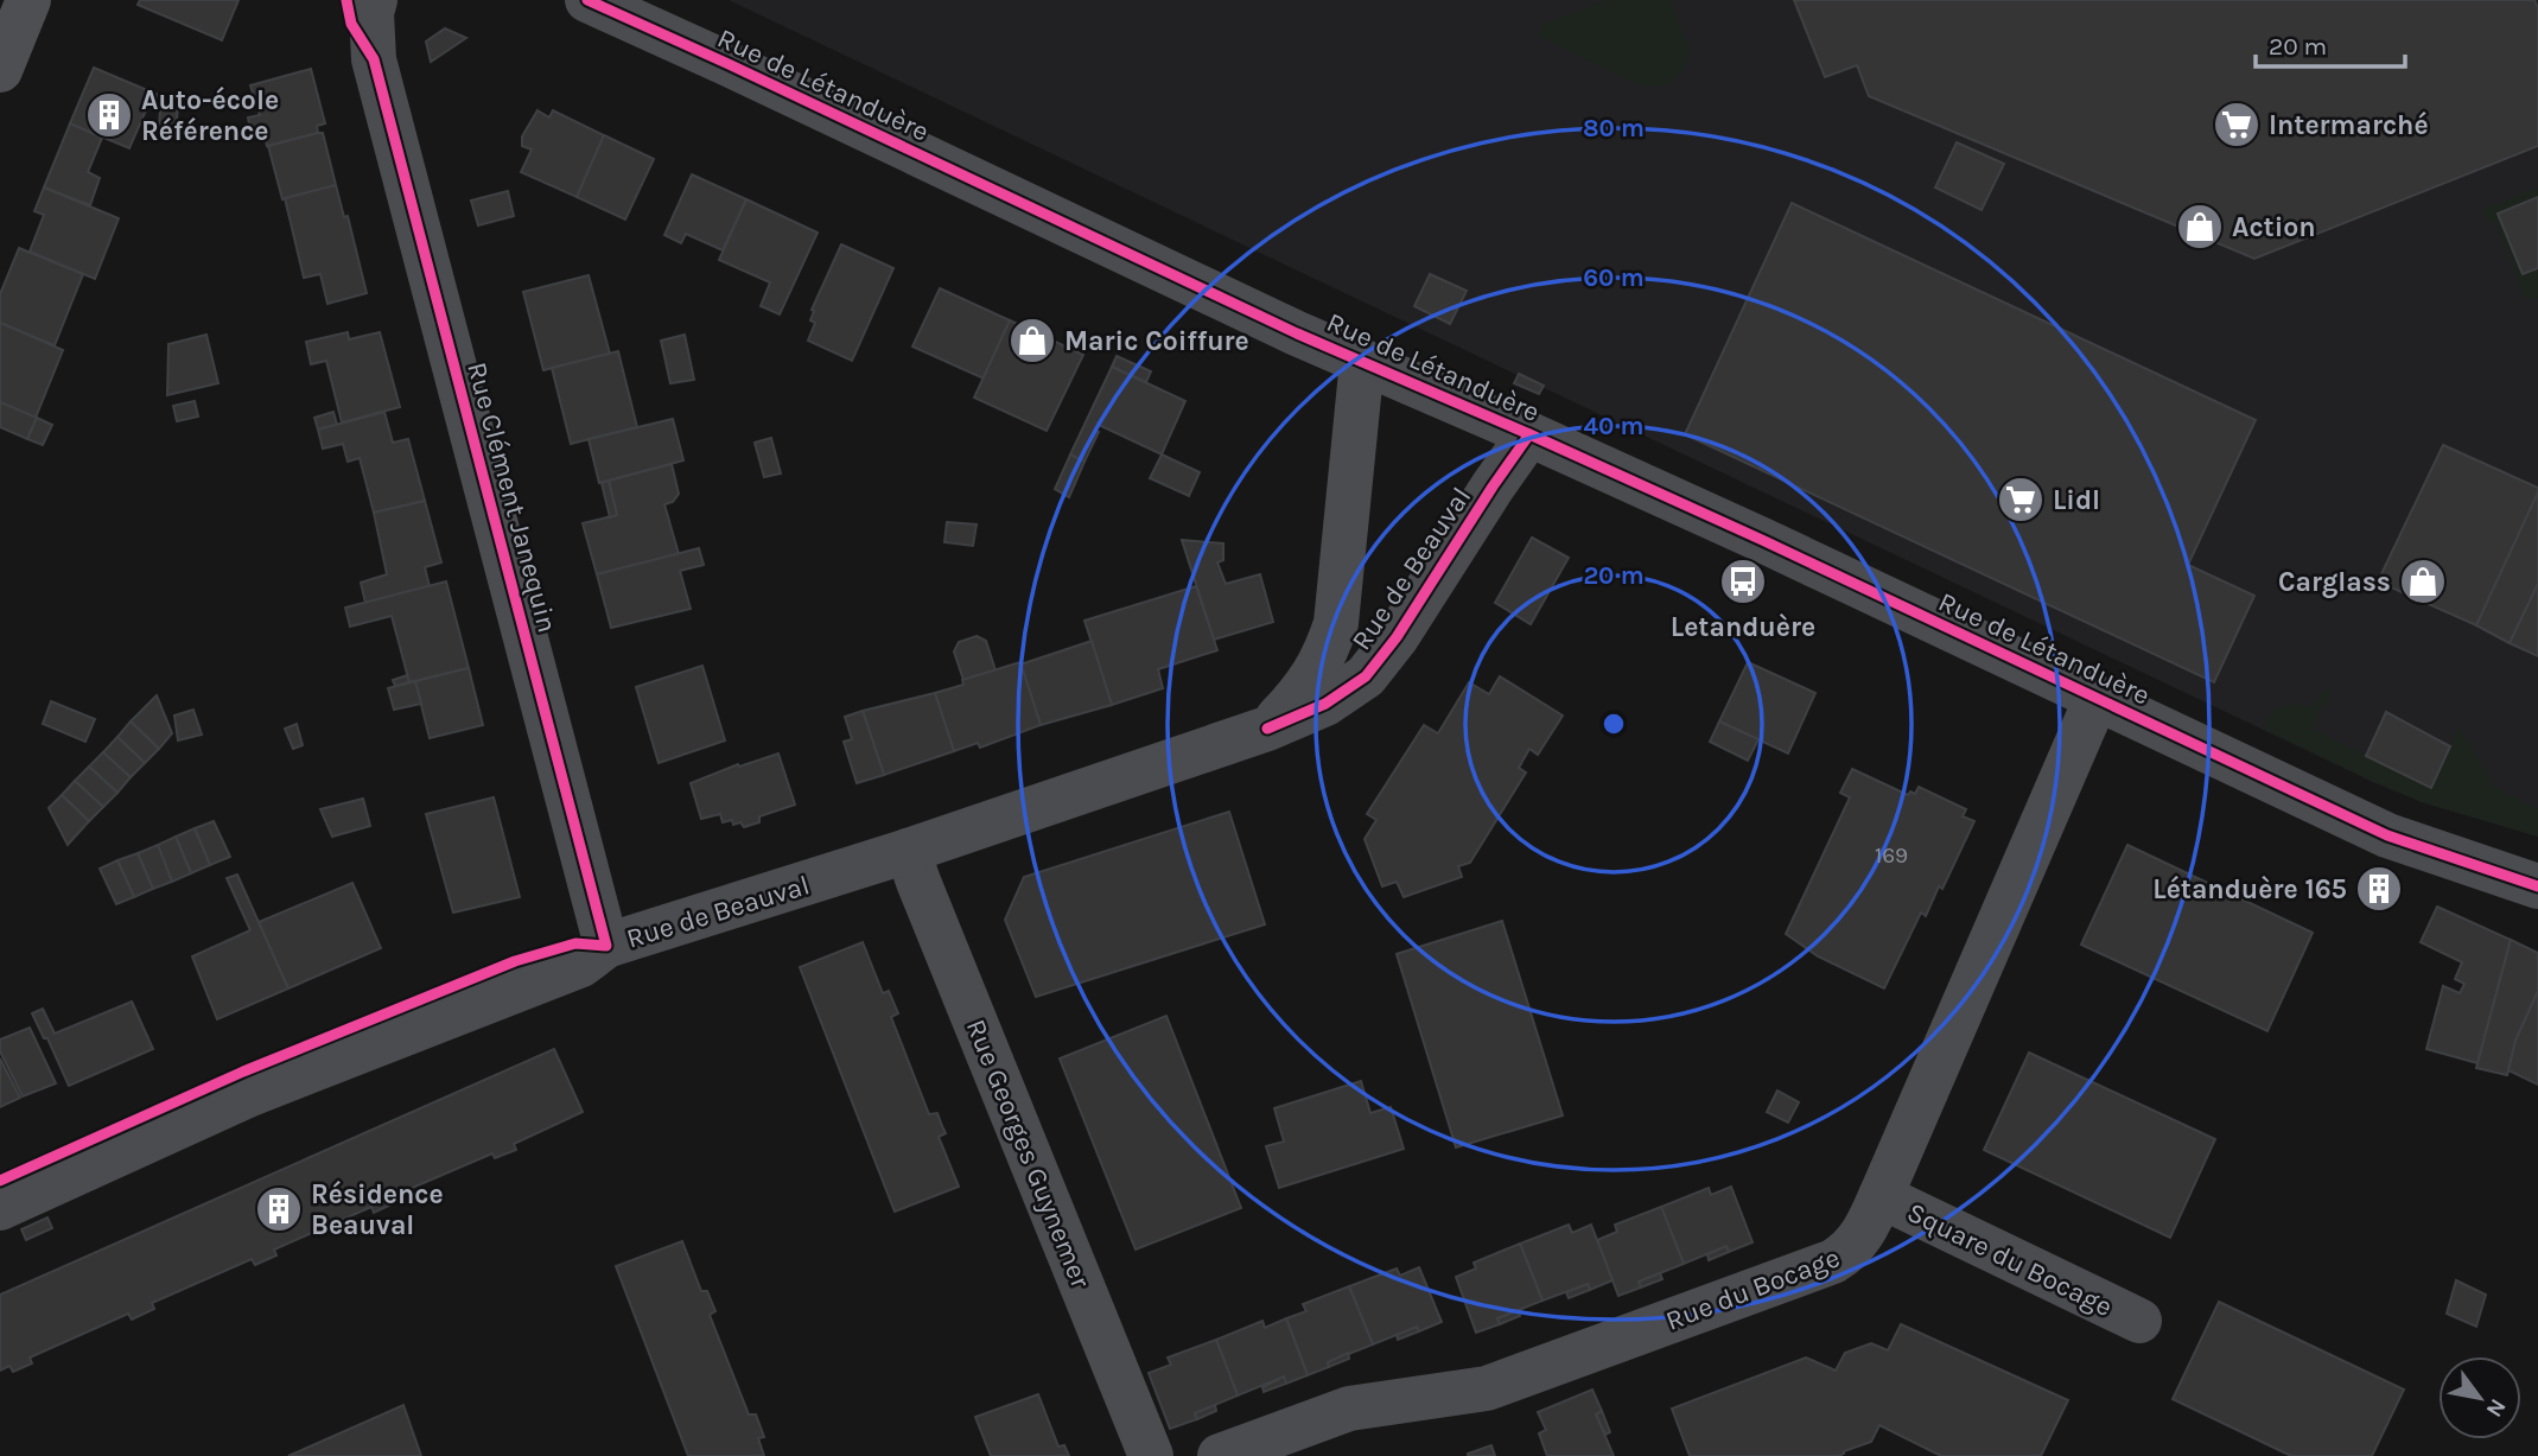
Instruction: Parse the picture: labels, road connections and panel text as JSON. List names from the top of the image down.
{
  "streets": {
    "street": [
      "Rue de Létanduère",
      "Rue Clément Janequin",
      "Rue de Beauval",
      "Rue Georges Guynemer",
      "Square du Bocage",
      "Rue du Bocage"
    ]
  },
  "crossings": [
    ["Rue de Létanduère", "Rue de Beauval"],
    ["Rue de Létanduère", "Rue du Bocage"],
    ["Rue Clément Janequin", "Rue de Beauval"],
    ["Rue de Beauval", "Rue Georges Guynemer"],
    ["Square du Bocage", "Rue du Bocage"]
  ],
  "places": {
    "building": ["Auto-école Référence", "Létanduère 165", "Résidence Beauval"],
    "supermarket": ["Intermarché", "Lidl"],
    "shop": ["Action", "Maric Coiffure", "Carglass"],
    "bus stop": ["Letanduère"]
  },
  "house_numbers": ["169"],
  "scale_bar": "20 m",
  "north": "bottom right",
  "rings": [
    "80 m",
    "60 m",
    "40 m",
    "20 m"
  ]
}
